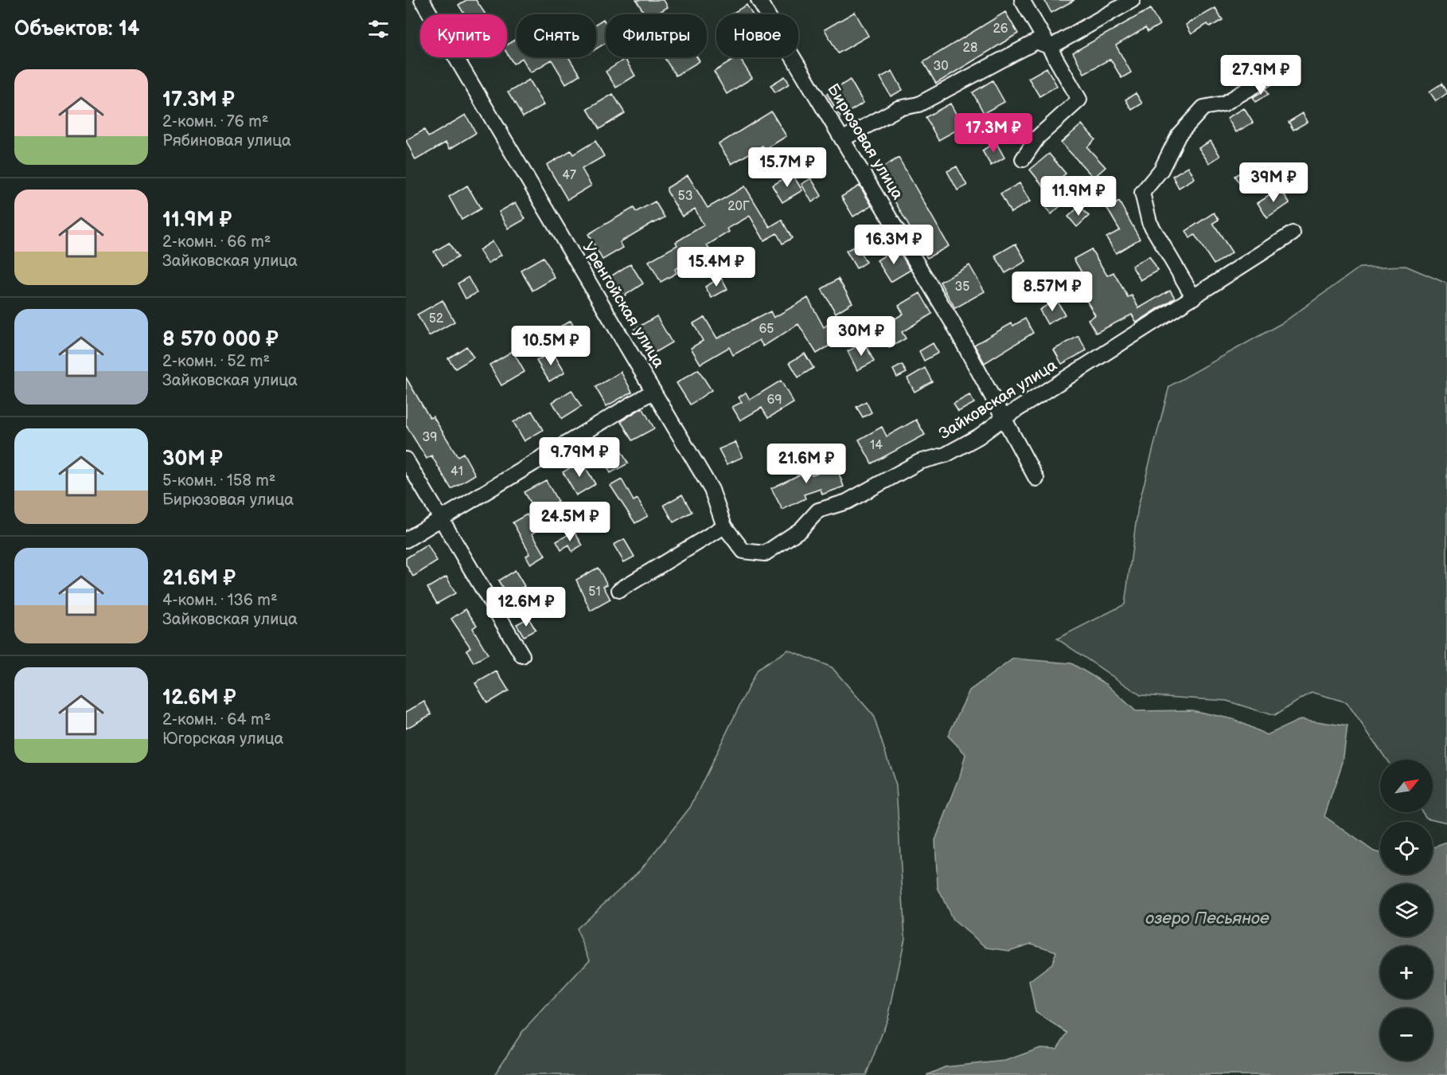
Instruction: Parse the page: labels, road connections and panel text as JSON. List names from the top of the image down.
{
  "streets": {
    "street": ["Бирюзовая улица", "Уренгойская улица", "Зайковская улица"]
  },
  "crossings": [
    ["Бирюзовая улица", "Зайковская улица"],
    ["Уренгойская улица", "Зайковская улица"]
  ],
  "water": ["озеро Песьяное"],
  "house_numbers": [
    "26",
    "28",
    "30",
    "47",
    "53",
    "20Г",
    "35",
    "52",
    "65",
    "69",
    "39",
    "14",
    "41",
    "51"
  ],
  "north": "top right",
  "page": {
    "heading": "Объектов: 14",
    "chip": [
      "Купить",
      "Снять",
      "Фильтры",
      "Новое"
    ],
    "price": [
      "27.9M ₽",
      "17.3M ₽",
      "15.7M ₽",
      "39M ₽",
      "11.9M ₽",
      "16.3M ₽",
      "15.4M ₽",
      "8.57M ₽",
      "30M ₽",
      "10.5M ₽",
      "9.79M ₽",
      "21.6M ₽",
      "24.5M ₽",
      "12.6M ₽"
    ],
    "list": [
      {
        "name": "17.3M ₽",
        "note": "2-комн. · 76 m² · Рябиновая улица"
      },
      {
        "name": "11.9M ₽",
        "note": "2-комн. · 66 m² · Зайковская улица"
      },
      {
        "name": "8 570 000 ₽",
        "note": "2-комн. · 52 m² · Зайковская улица"
      },
      {
        "name": "30M ₽",
        "note": "5-комн. · 158 m² · Бирюзовая улица"
      },
      {
        "name": "21.6M ₽",
        "note": "4-комн. · 136 m² · Зайковская улица"
      },
      {
        "name": "12.6M ₽",
        "note": "2-комн. · 64 m² · Югорская улица"
      }
    ],
    "map_buttons": ["+", "−"]
  }
}
